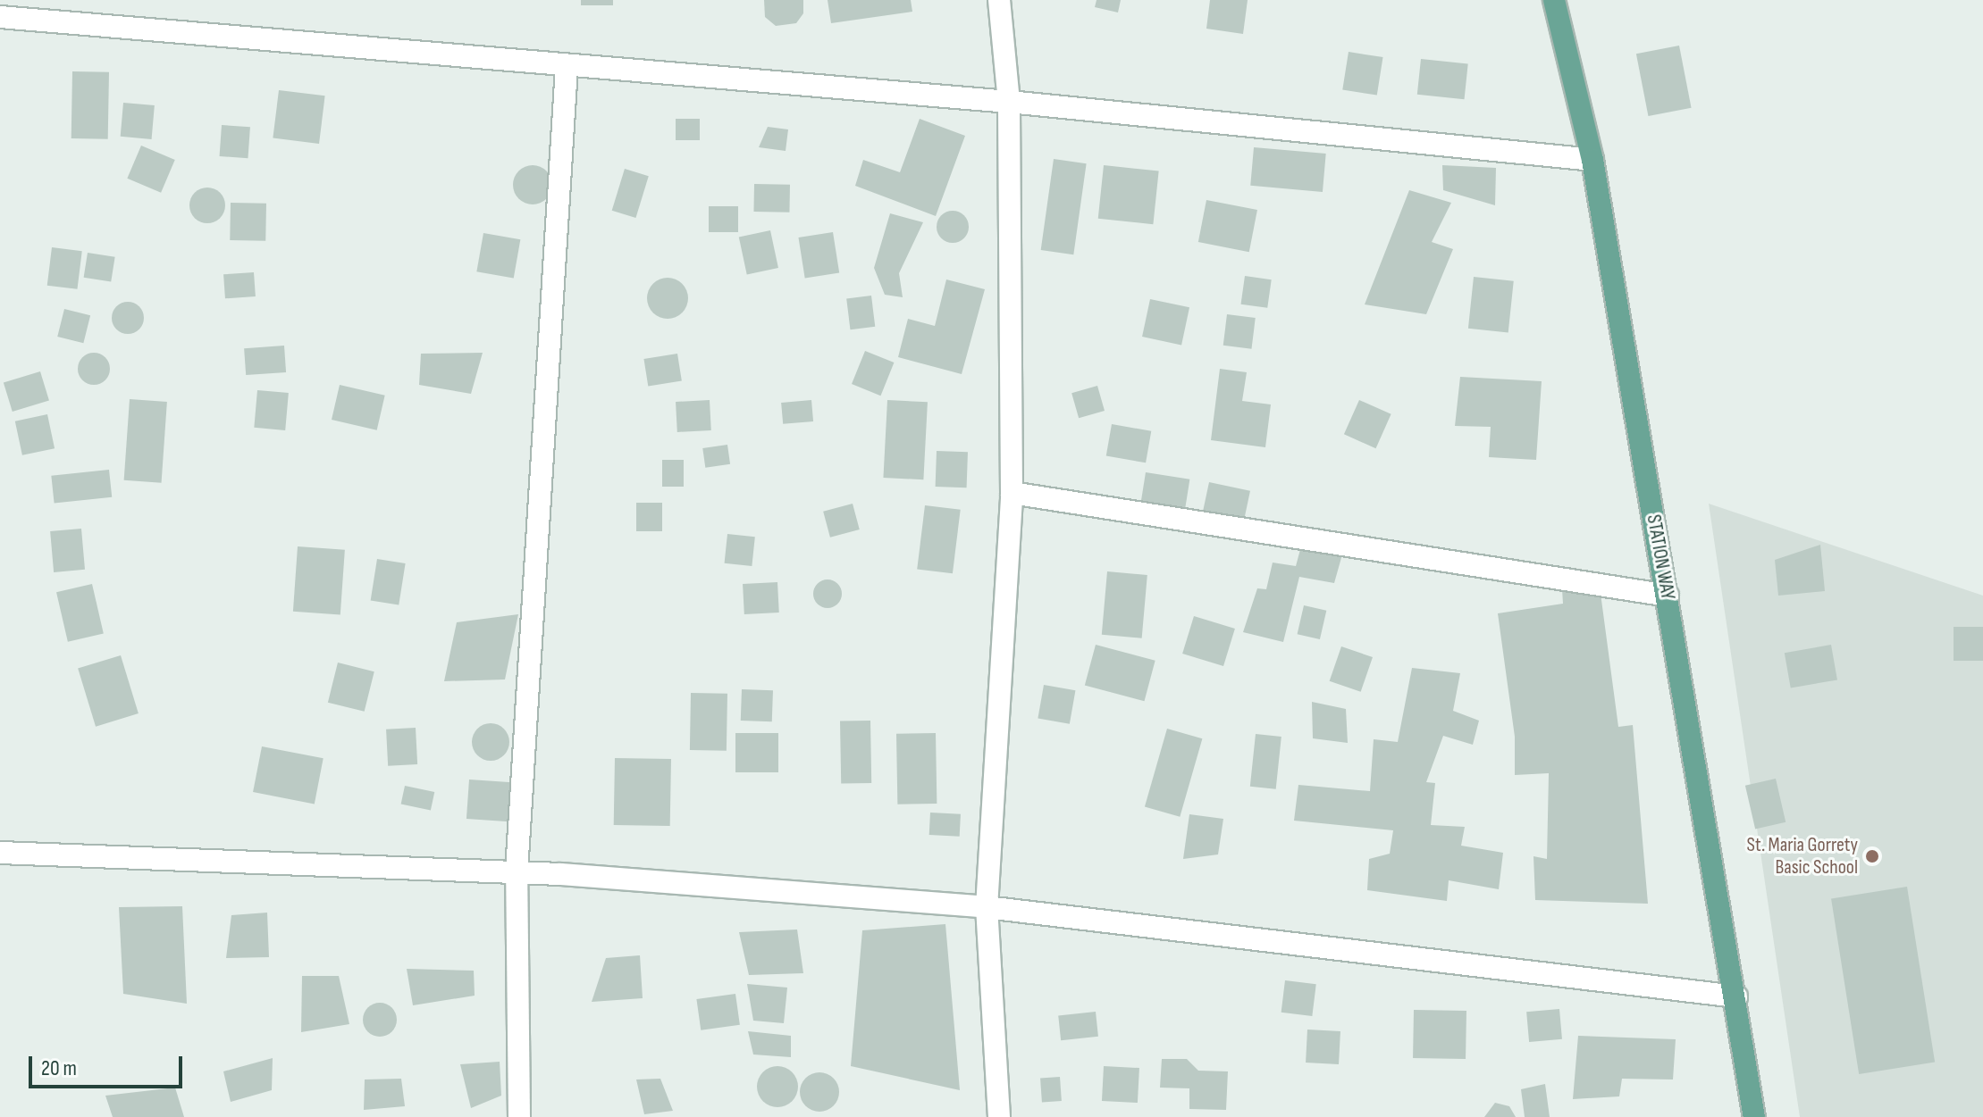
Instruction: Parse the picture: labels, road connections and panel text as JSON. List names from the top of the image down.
{
  "streets": {
    "main road": ["STATION WAY"]
  },
  "places": ["St. Maria Gorrety Basic School"],
  "scale_bar": "20 m"
}
